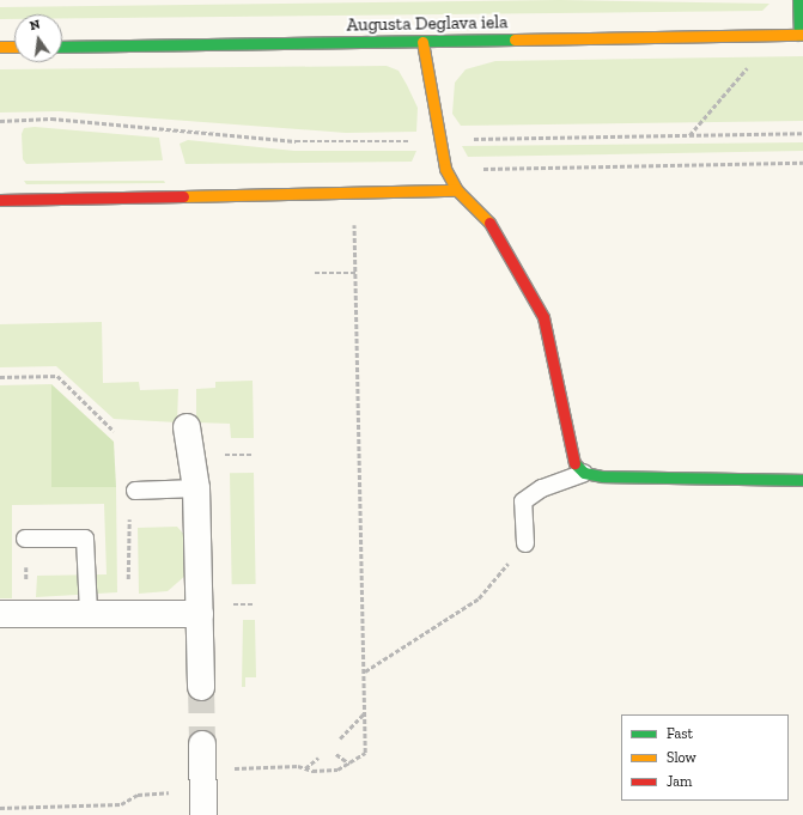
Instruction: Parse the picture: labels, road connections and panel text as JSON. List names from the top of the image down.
{
  "streets": {
    "street": ["Augusta Deglava iela"]
  },
  "legend": ["Fast", "Slow", "Jam"],
  "north": "top"
}
